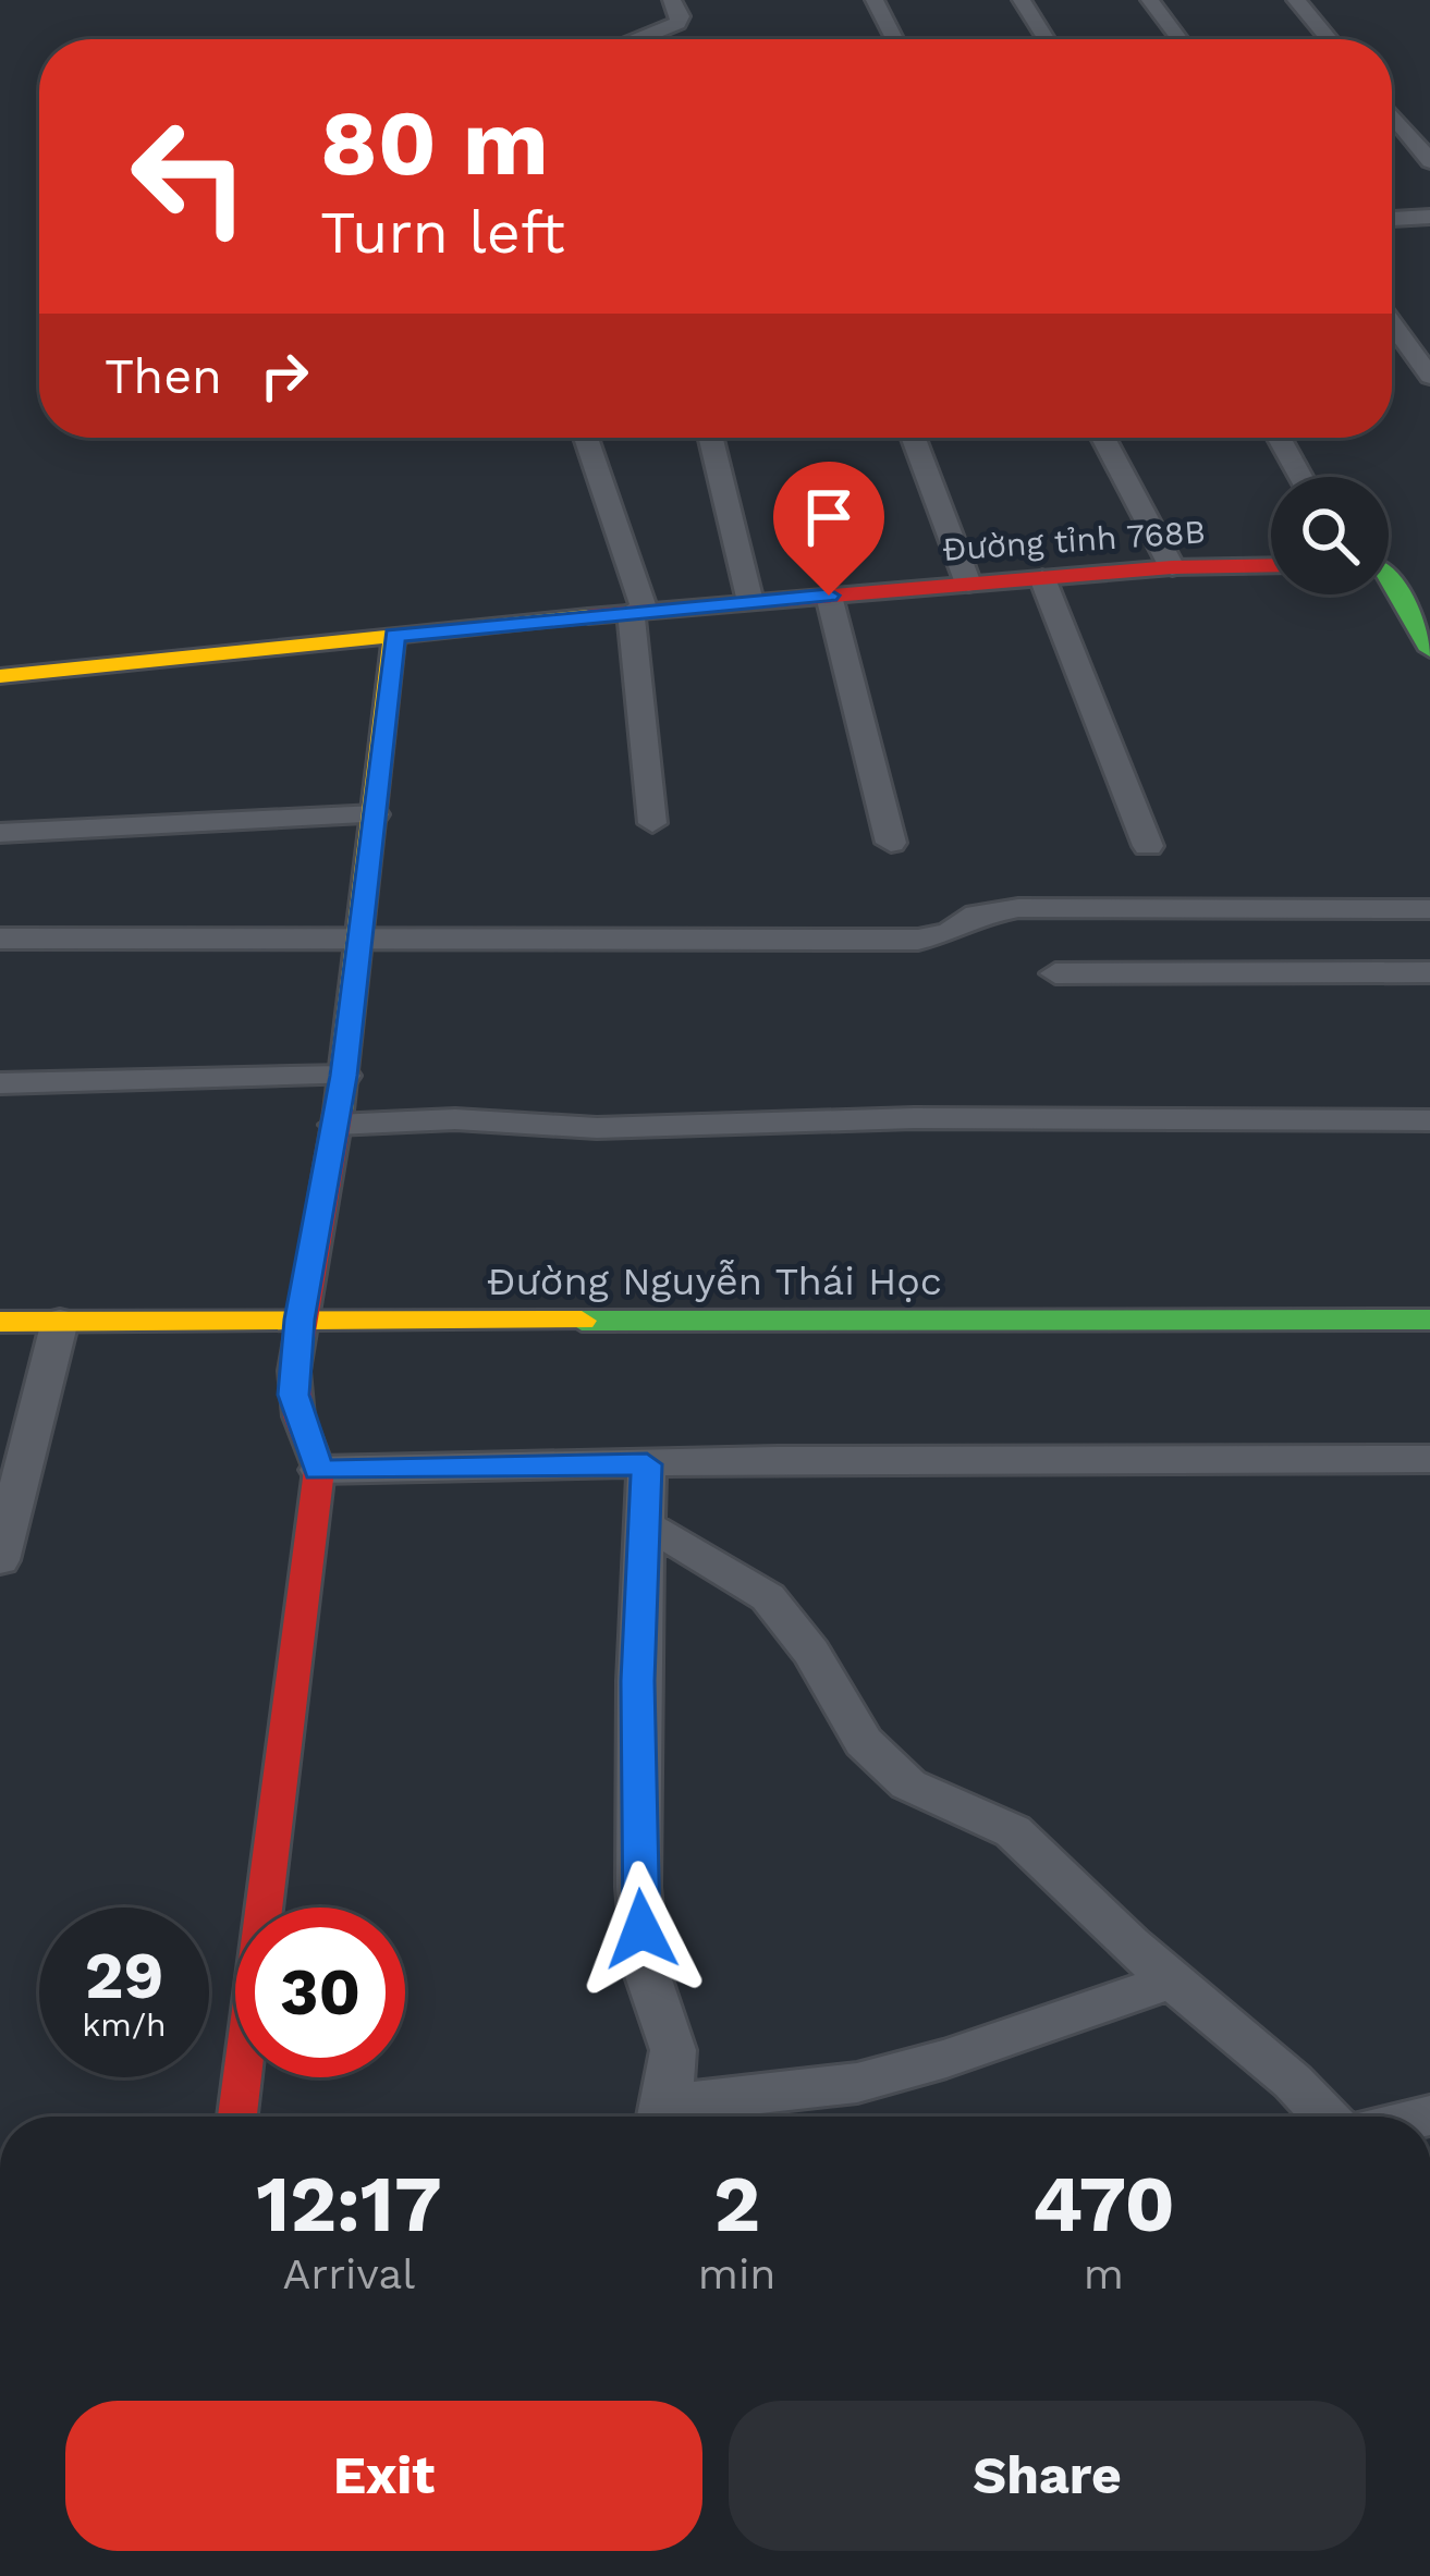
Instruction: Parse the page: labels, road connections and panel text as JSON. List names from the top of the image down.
{
  "streets": {
    "street": ["Đường tỉnh 768B", "Đường Nguyễn Thái Học"]
  },
  "page": {
    "turn": ["80 m", "Turn left"],
    "then": "Then",
    "speed": "29 km/h",
    "limit": "30",
    "eta": [
      "12:17",
      "Arrival",
      "2",
      "min",
      "470",
      "m"
    ],
    "buttons": ["Exit", "Share"]
  }
}
